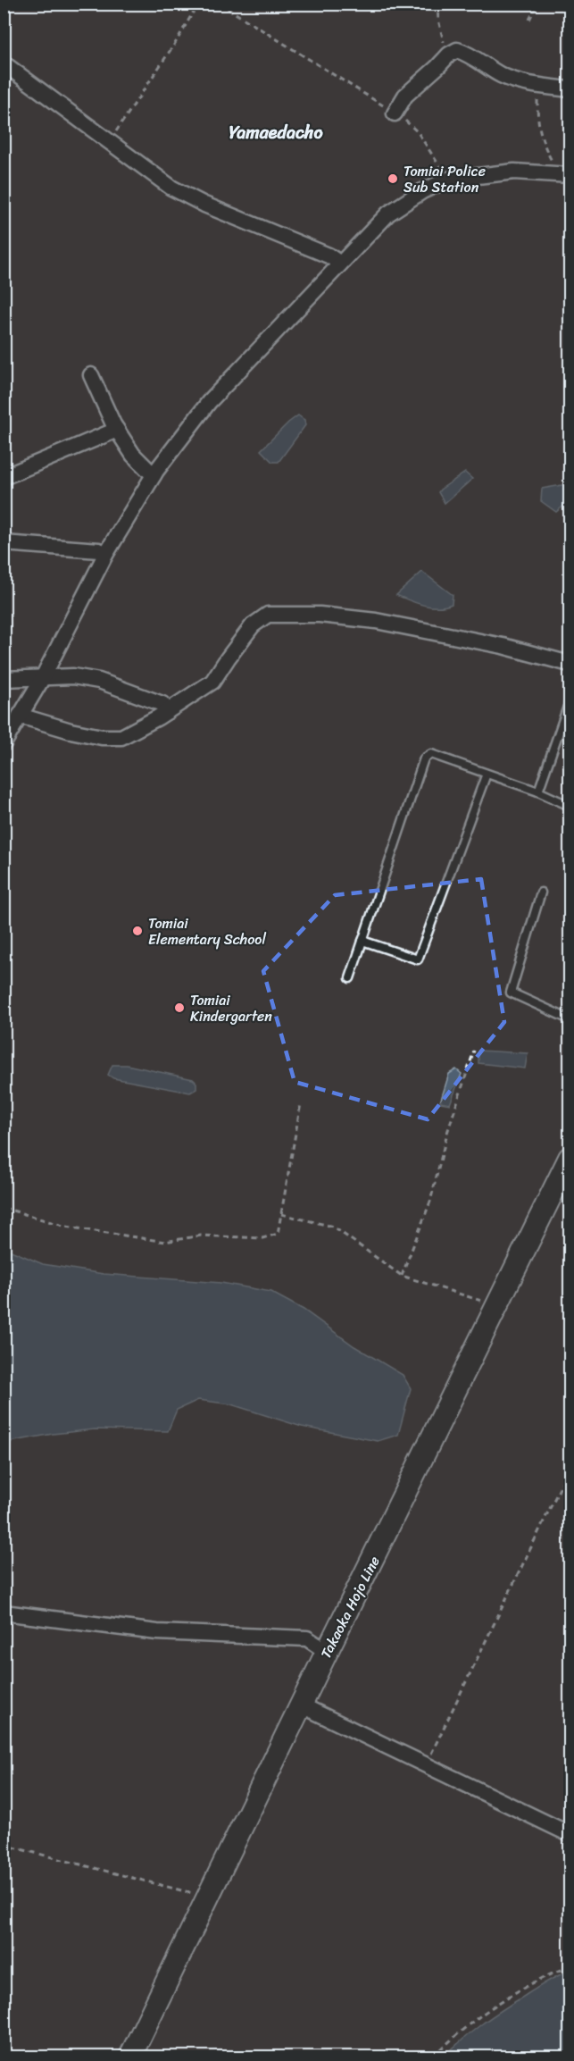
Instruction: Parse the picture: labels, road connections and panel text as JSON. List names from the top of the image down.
{
  "streets": {
    "main road": ["Takaoka Hojo Line"]
  },
  "districts": ["Yamaedacho"],
  "places": ["Tomiai Police Sub Station", "Tomiai Elementary School", "Tomiai Kindergarten"]
}
